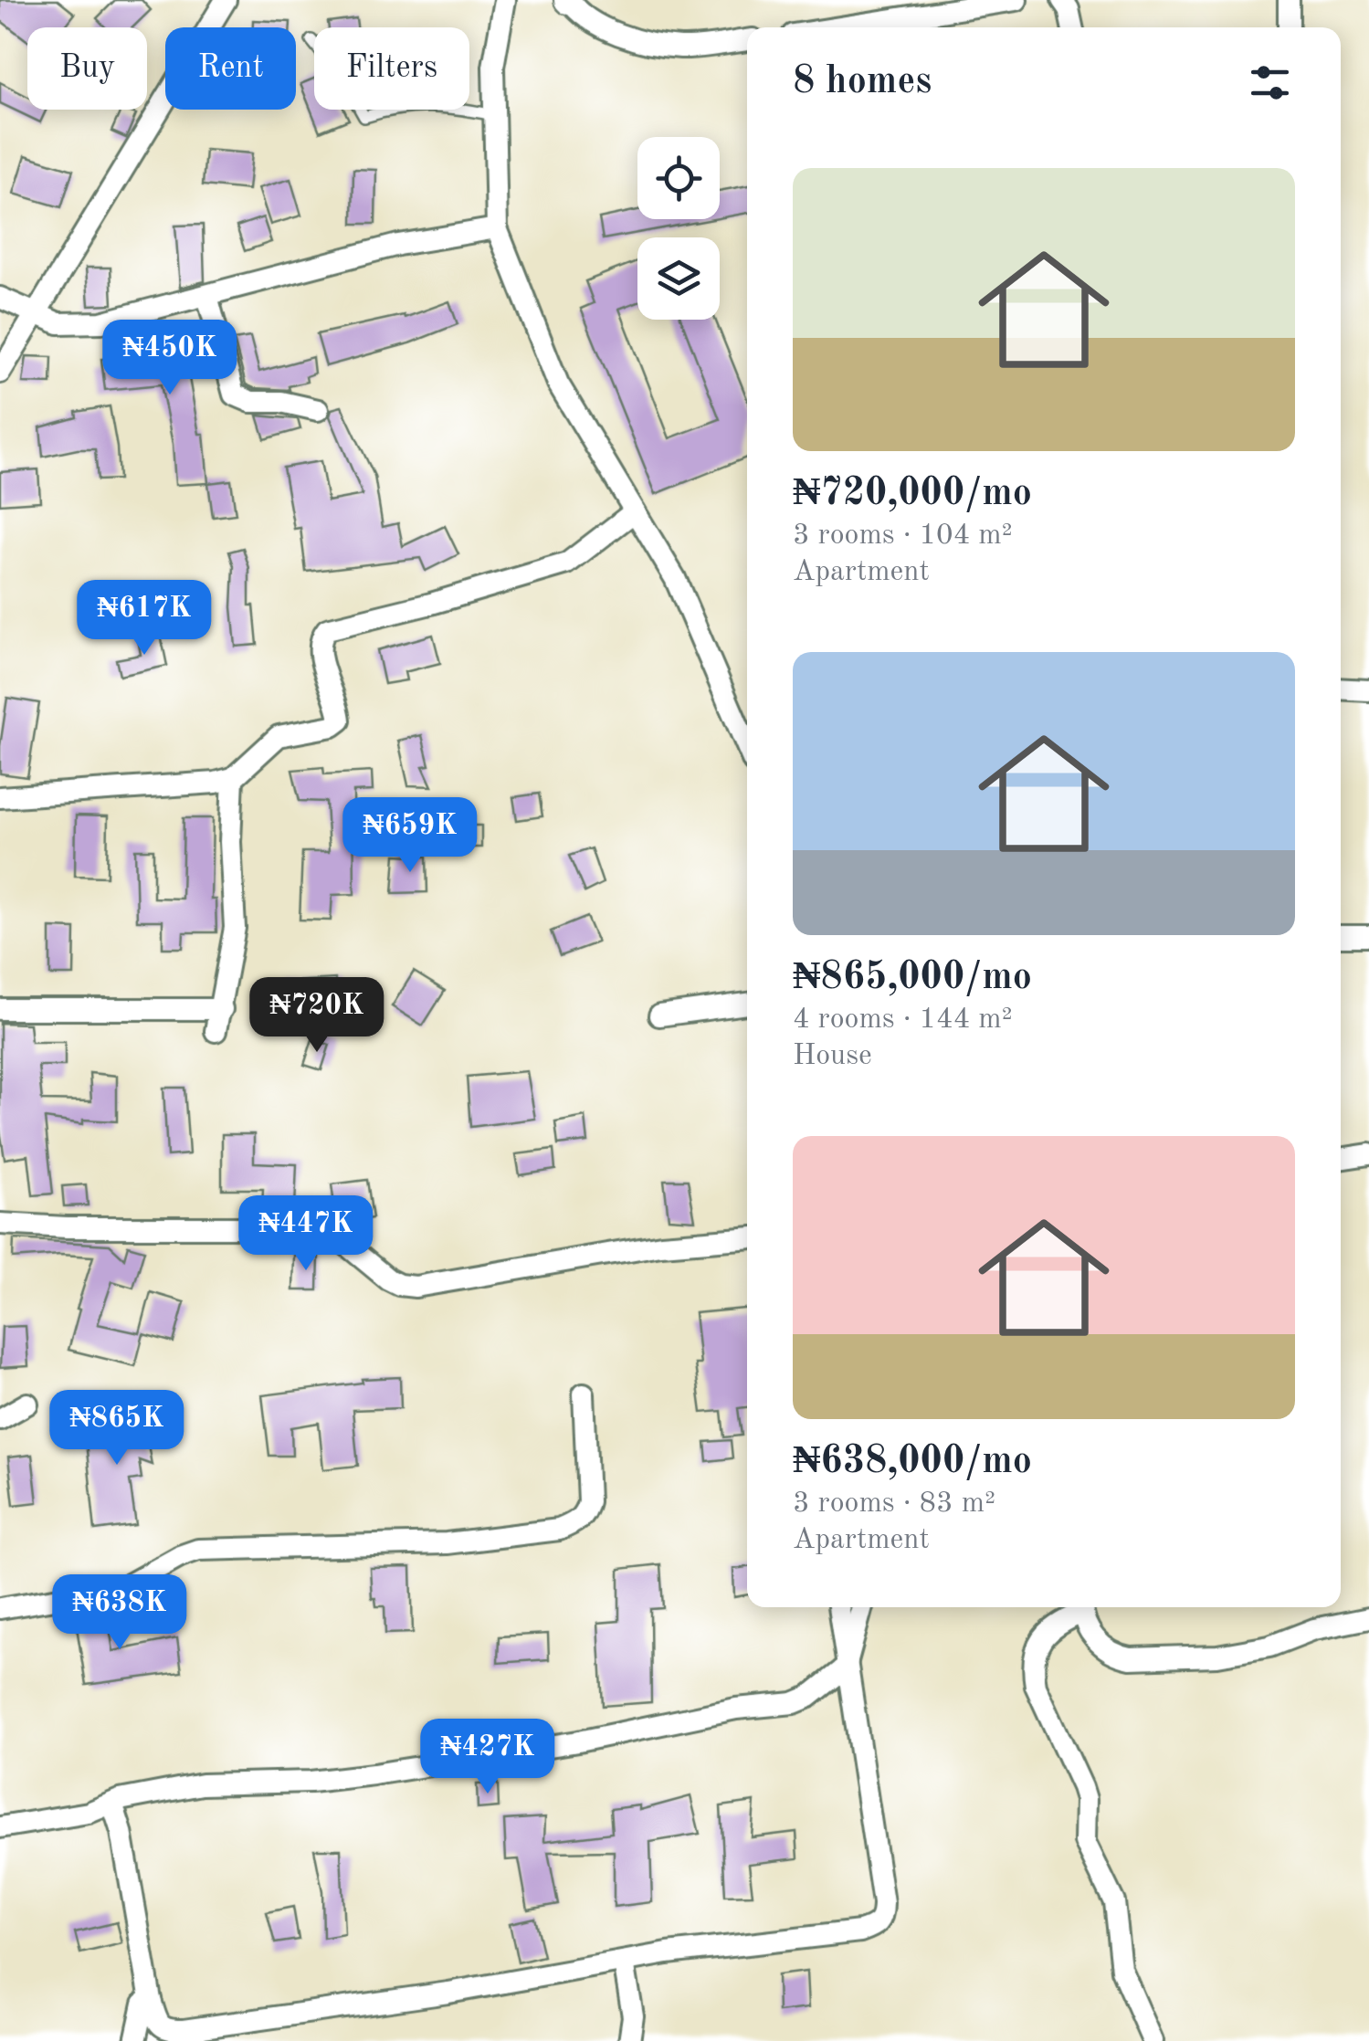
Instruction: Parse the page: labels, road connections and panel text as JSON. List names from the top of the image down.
{
  "page": {
    "chip": ["Buy", "Rent", "Filters"],
    "heading": "8 homes",
    "list": [
      {
        "name": "₦720,000/mo",
        "note": "3 rooms · 104 m² · Apartment"
      },
      {
        "name": "₦865,000/mo",
        "note": "4 rooms · 144 m² · House"
      },
      {
        "name": "₦638,000/mo",
        "note": "3 rooms · 83 m² · Apartment"
      }
    ],
    "price": [
      "₦450K",
      "₦617K",
      "₦659K",
      "₦720K",
      "₦447K",
      "₦865K",
      "₦638K",
      "₦427K"
    ]
  }
}
